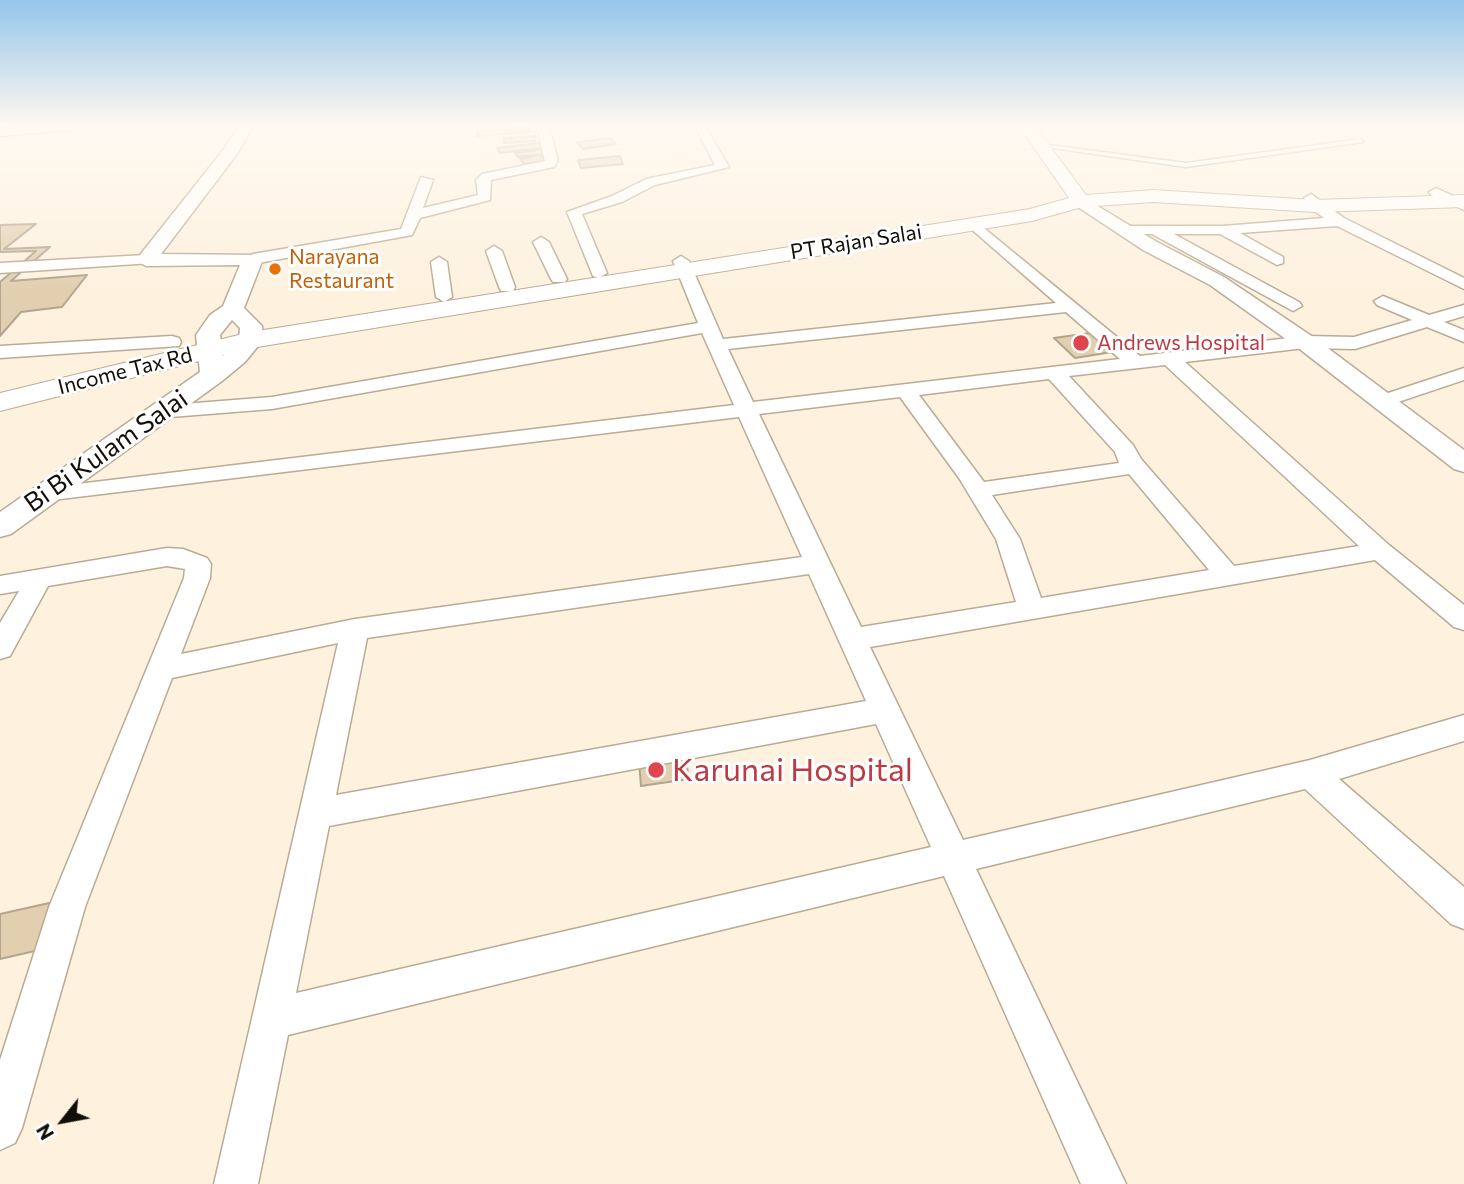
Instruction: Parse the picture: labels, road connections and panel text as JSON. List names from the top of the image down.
{
  "streets": {
    "main road": ["PT Rajan Salai", "Income Tax Rd"],
    "street": ["Bi Bi Kulam Salai"]
  },
  "crossings": [
    ["PT Rajan Salai", "Income Tax Rd"],
    ["Income Tax Rd", "Bi Bi Kulam Salai"]
  ],
  "places": ["Narayana Restaurant", "Andrews Hospital", "Karunai Hospital"],
  "north": "bottom left"
}
